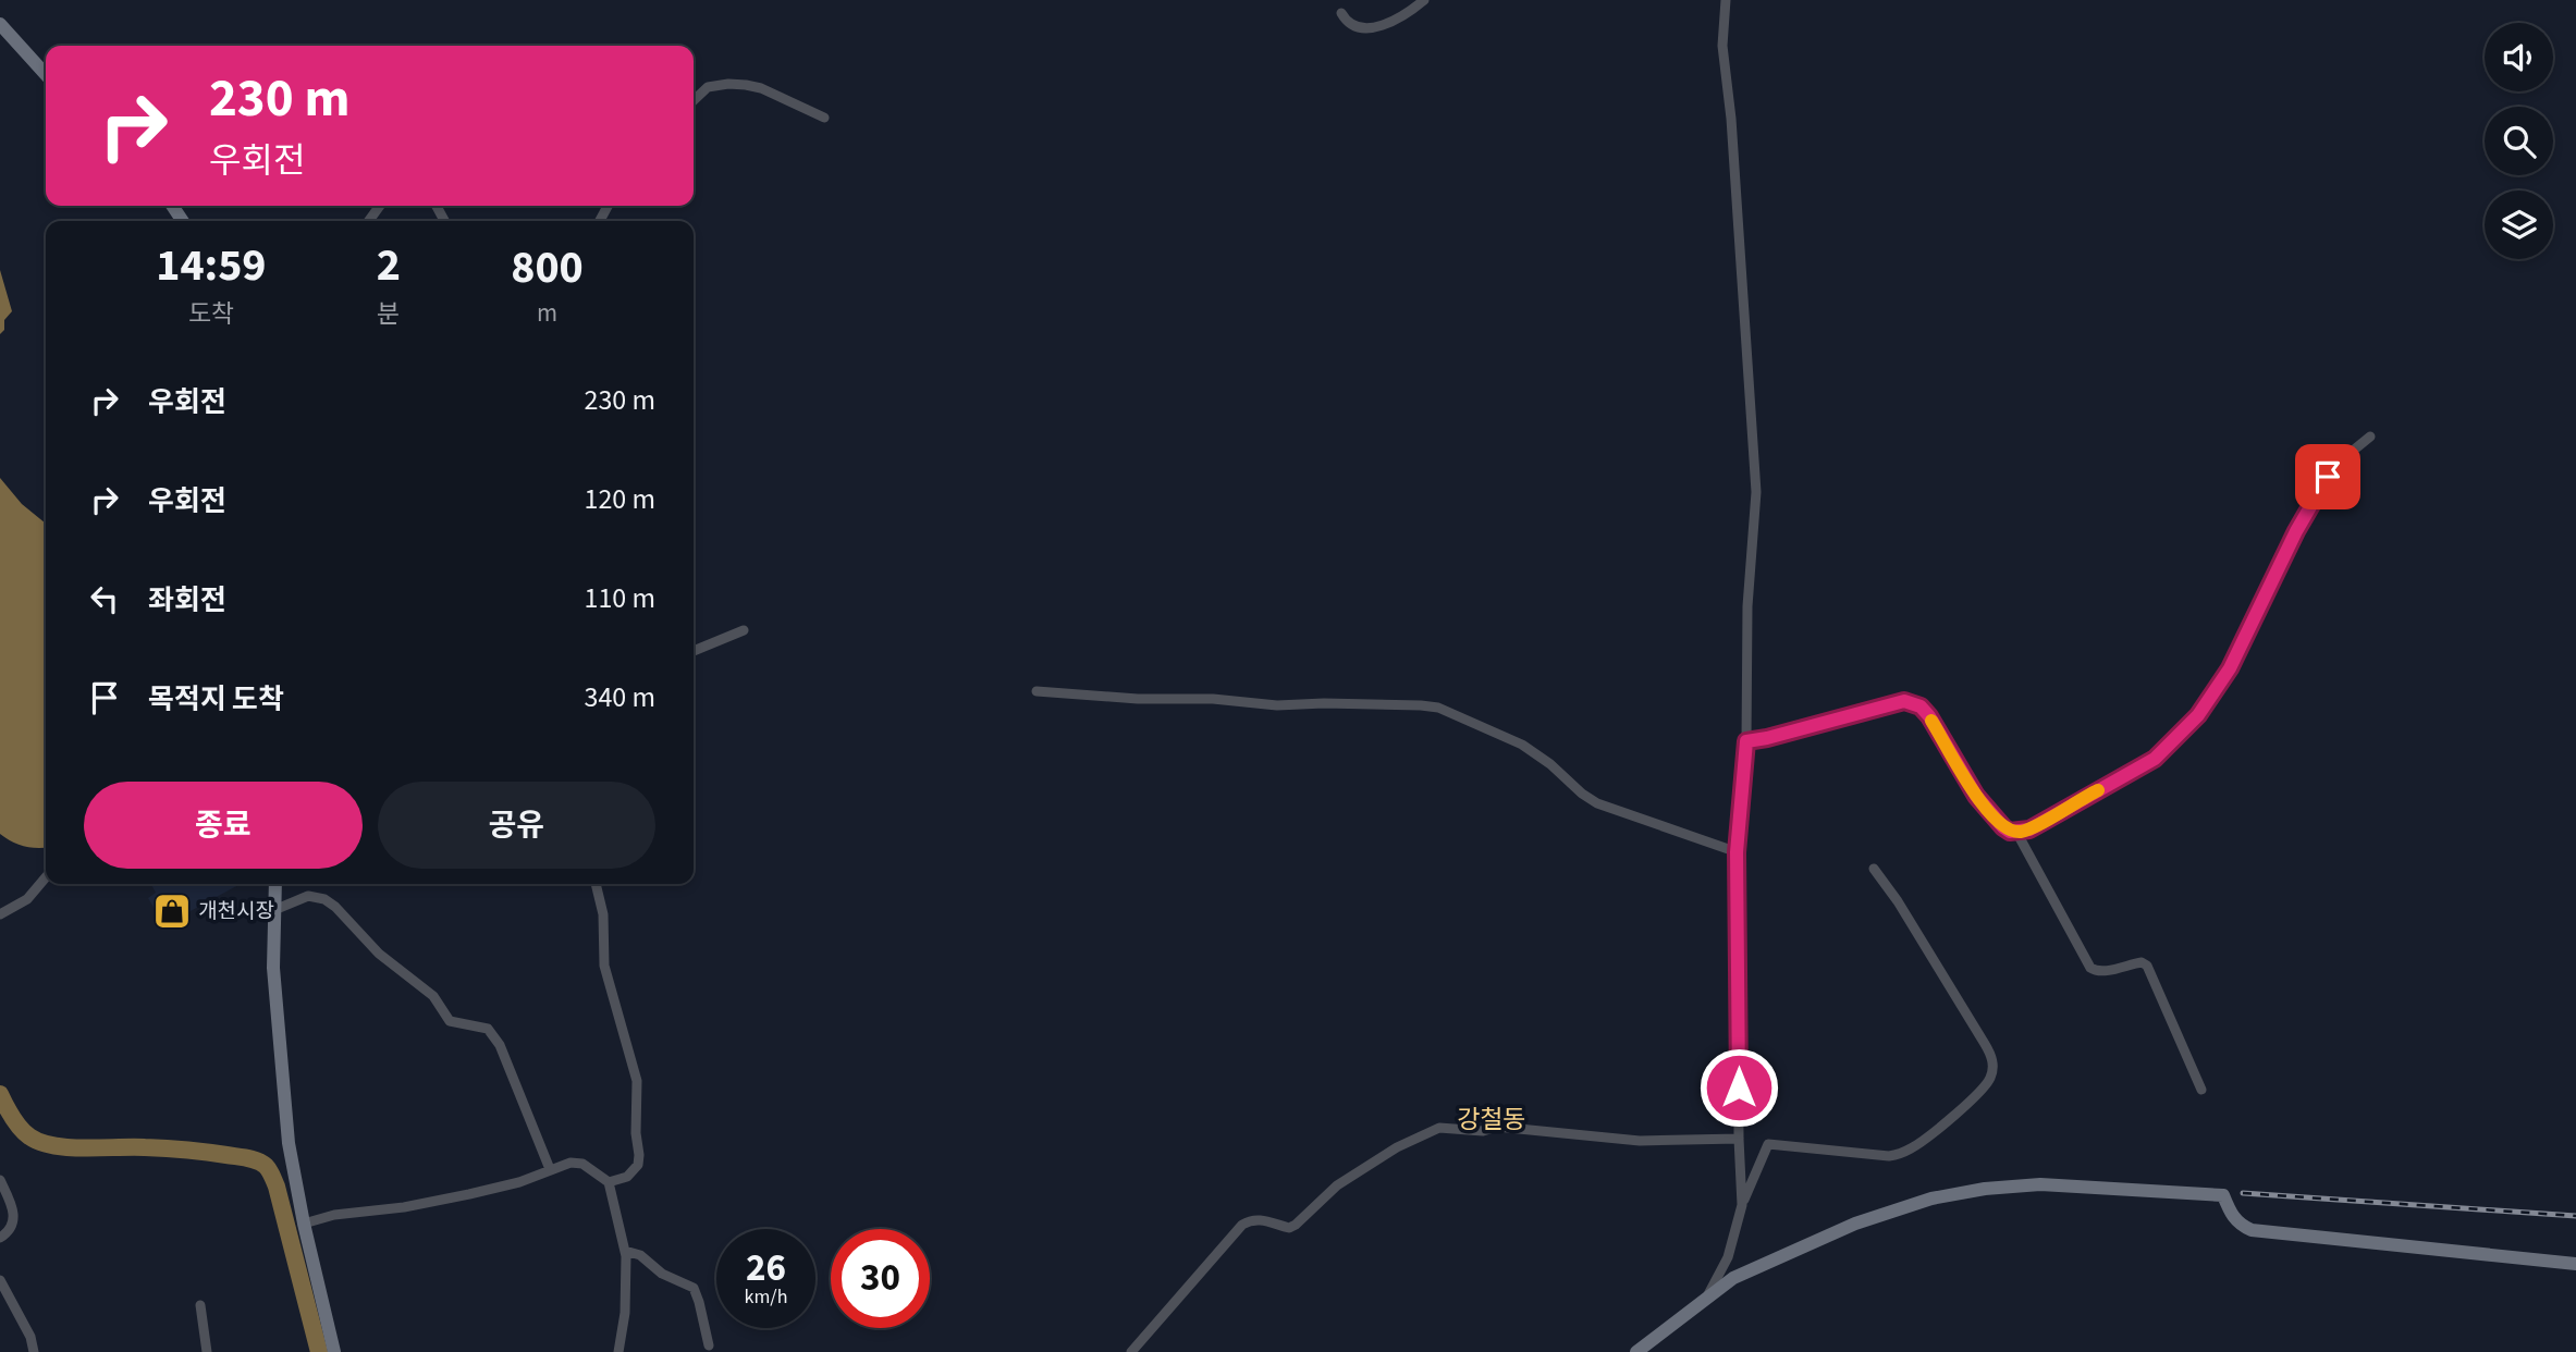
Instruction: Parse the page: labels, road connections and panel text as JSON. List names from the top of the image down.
{
  "districts": ["강철동"],
  "places": {
    "shop": ["개천시장"]
  },
  "page": {
    "turn": ["230 m", "우회전"],
    "eta": [
      "14:59",
      "도착",
      "2",
      "분",
      "800",
      "m"
    ],
    "list": [
      {
        "name": "우회전",
        "value": "230 m"
      },
      {
        "name": "우회전",
        "value": "120 m"
      },
      {
        "name": "좌회전",
        "value": "110 m"
      },
      {
        "name": "목적지 도착",
        "value": "340 m"
      }
    ],
    "buttons": ["종료", "공유"],
    "speed": "26 km/h",
    "limit": "30"
  }
}
